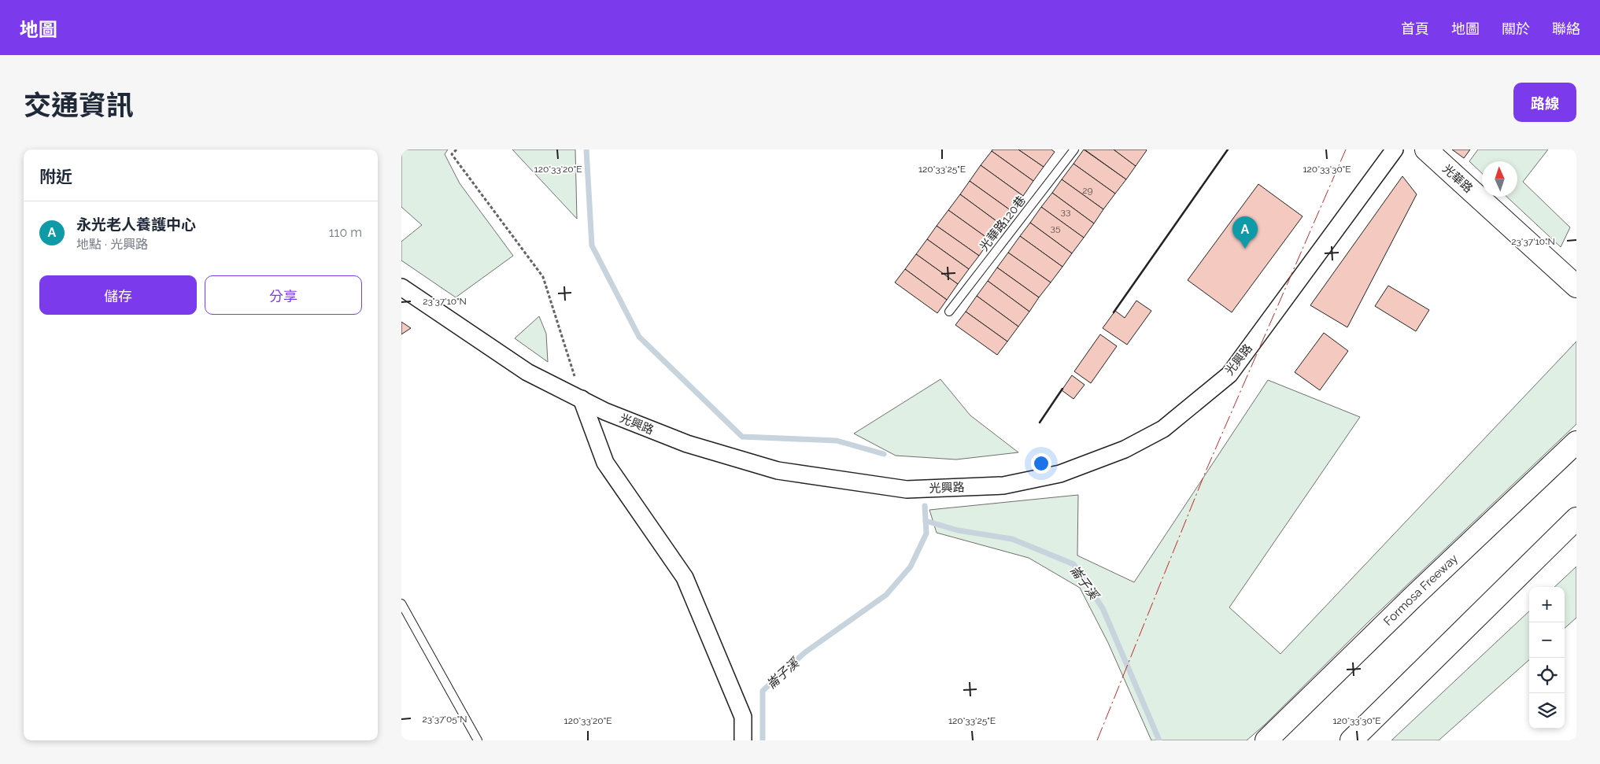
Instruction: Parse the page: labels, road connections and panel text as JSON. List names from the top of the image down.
{
  "streets": {
    "main road": ["光華路", "Formosa Freeway"],
    "street": ["光興路"],
    "lane": ["光華路120巷"]
  },
  "water": ["崙子溪"],
  "house_numbers": ["29", "33", "35"],
  "north": "top",
  "page": {
    "header": "地圖",
    "nav": [
      "首頁",
      "地圖",
      "關於",
      "聯絡"
    ],
    "title": "交通資訊",
    "buttons": [
      "路線",
      ["儲存", "分享"]
    ],
    "heading": "附近",
    "list": [
      {
        "mark": "A",
        "name": "永光老人養護中心",
        "note": "地點 · 光興路",
        "value": "110 m"
      }
    ],
    "pins": "A",
    "map_buttons": ["+", "−"]
  },
  "coordinates": [
    "120°33'20\"E",
    "120°33'25\"E",
    "120°33'30\"E",
    "23°37'10\"N",
    "23°37'05\"N"
  ]
}
